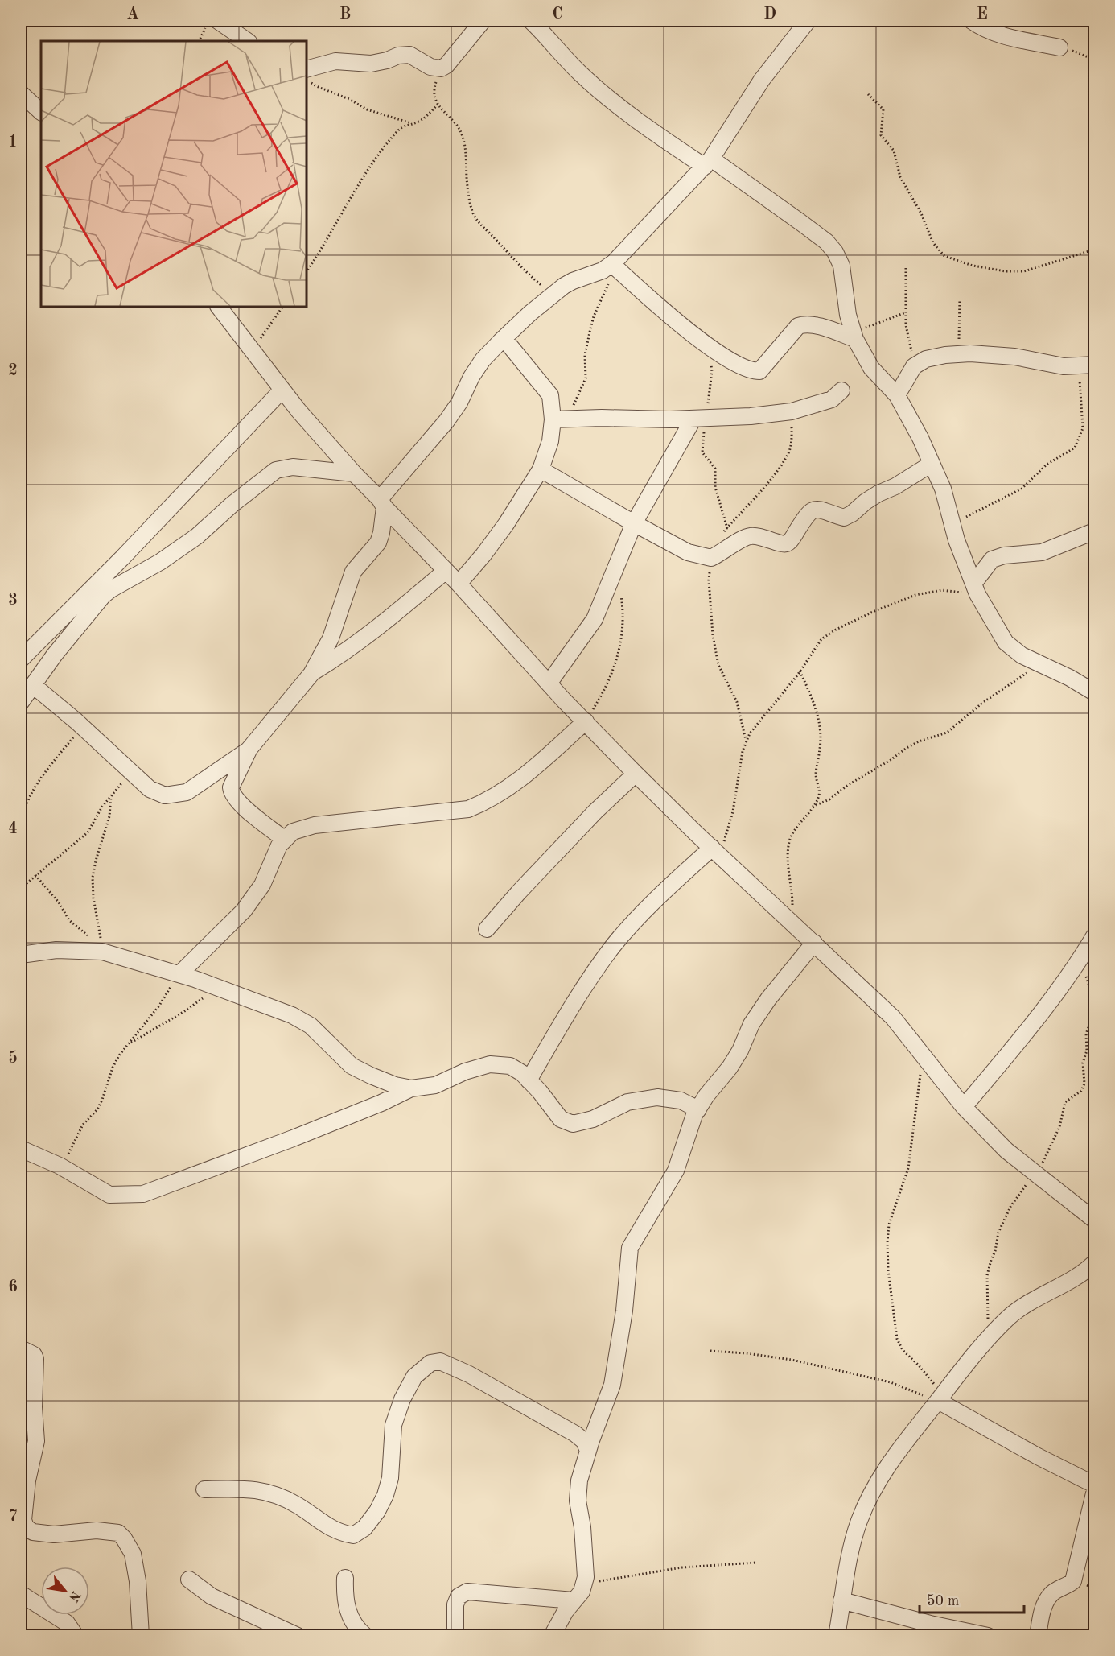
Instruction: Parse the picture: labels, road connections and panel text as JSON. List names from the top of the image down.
{
  "scale_bar": "50 m",
  "north": "bottom right",
  "grid": {
    "columns": [
      "A",
      "B",
      "C",
      "D",
      "E"
    ],
    "rows": [
      "1",
      "2",
      "3",
      "4",
      "5",
      "6",
      "7"
    ]
  }
}
